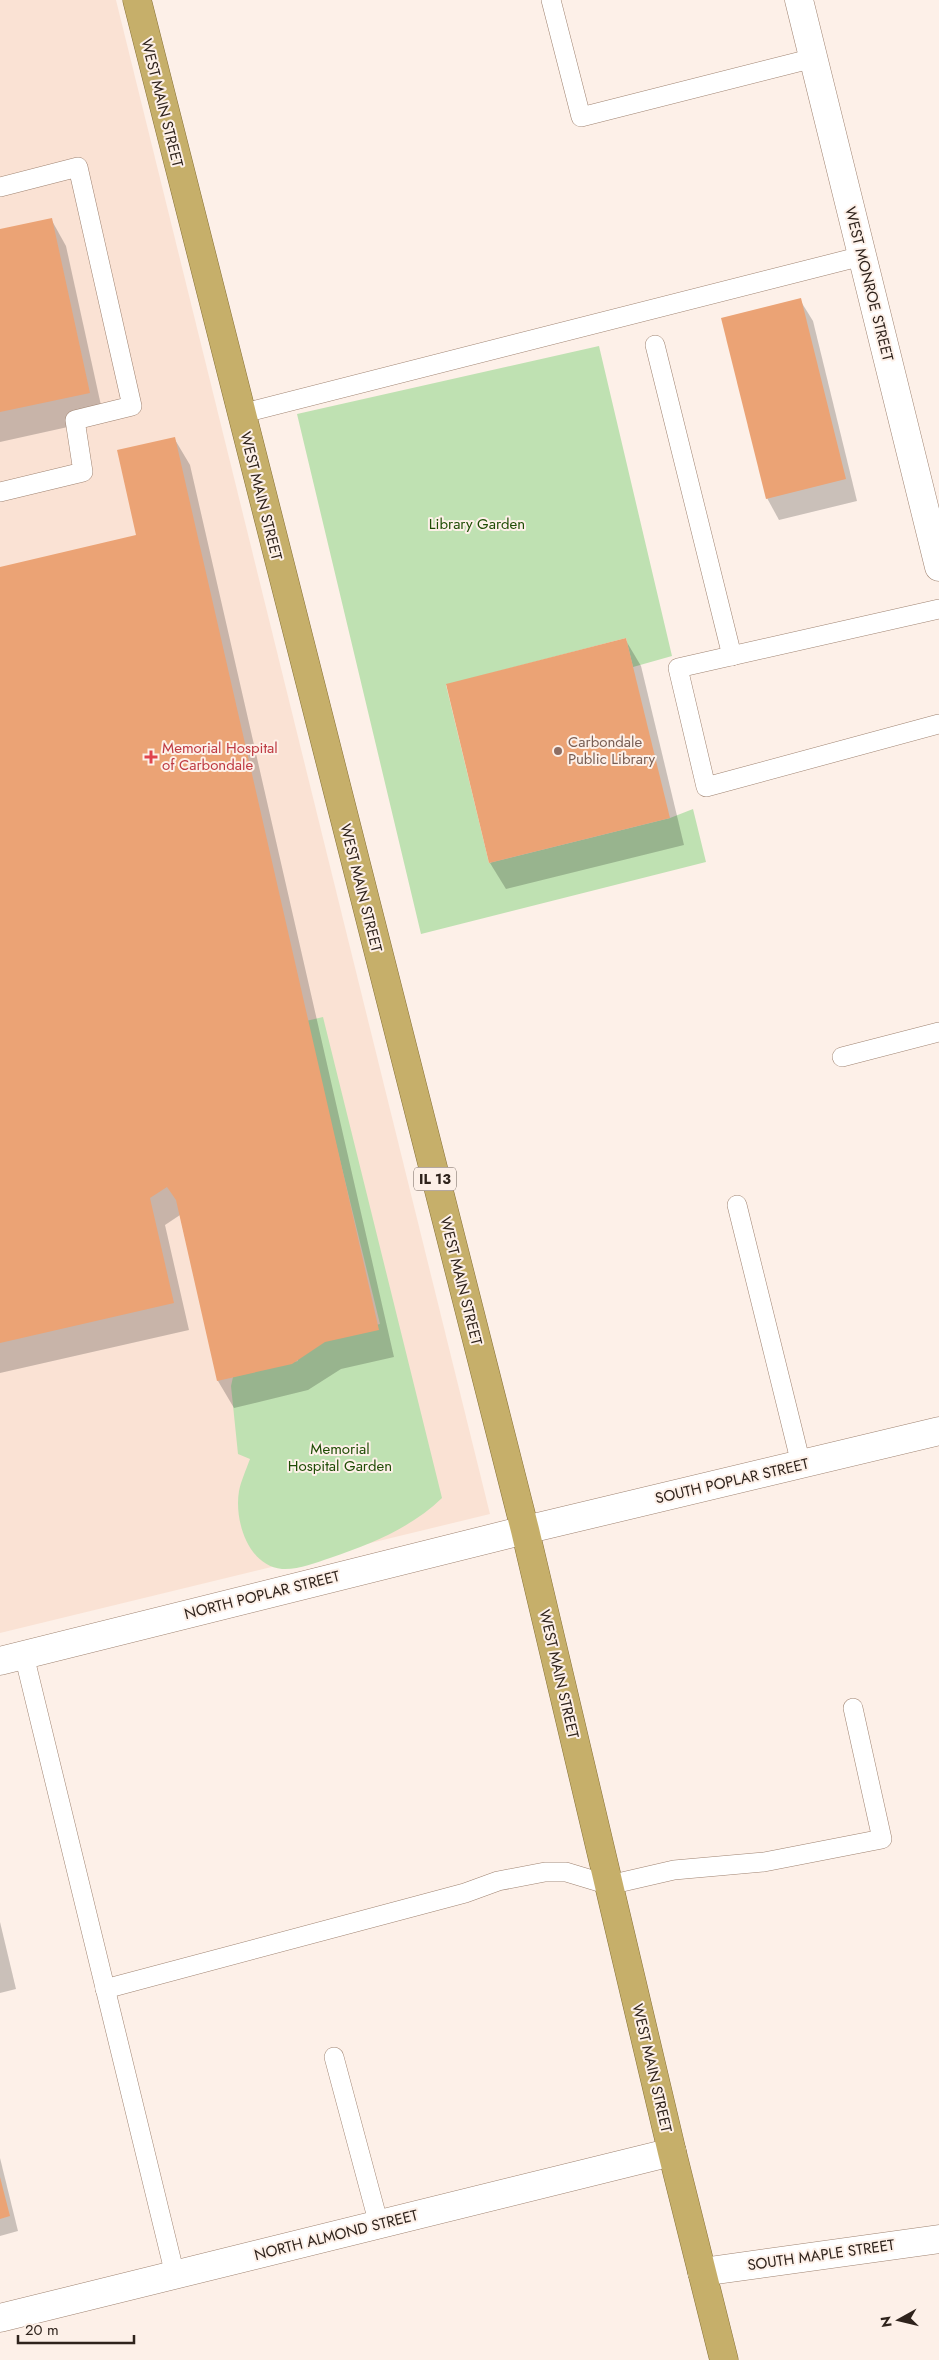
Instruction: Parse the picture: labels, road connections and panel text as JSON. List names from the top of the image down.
{
  "streets": {
    "highway": ["WEST MAIN STREET", "IL 13"],
    "street": [
      "WEST MONROE STREET",
      "SOUTH POPLAR STREET",
      "NORTH POPLAR STREET",
      "NORTH ALMOND STREET",
      "SOUTH MAPLE STREET"
    ]
  },
  "crossings": [
    ["WEST MAIN STREET", "SOUTH POPLAR STREET"],
    ["WEST MAIN STREET", "NORTH POPLAR STREET"],
    ["WEST MAIN STREET", "NORTH ALMOND STREET"],
    ["WEST MAIN STREET", "SOUTH MAPLE STREET"],
    ["SOUTH POPLAR STREET", "NORTH POPLAR STREET"]
  ],
  "parks": ["Library Garden", "Memorial Hospital Garden"],
  "places": {
    "other": ["Carbondale Public Library"],
    "health": ["Memorial Hospital of Carbondale"]
  },
  "scale_bar": "20 m",
  "north": "left"
}
